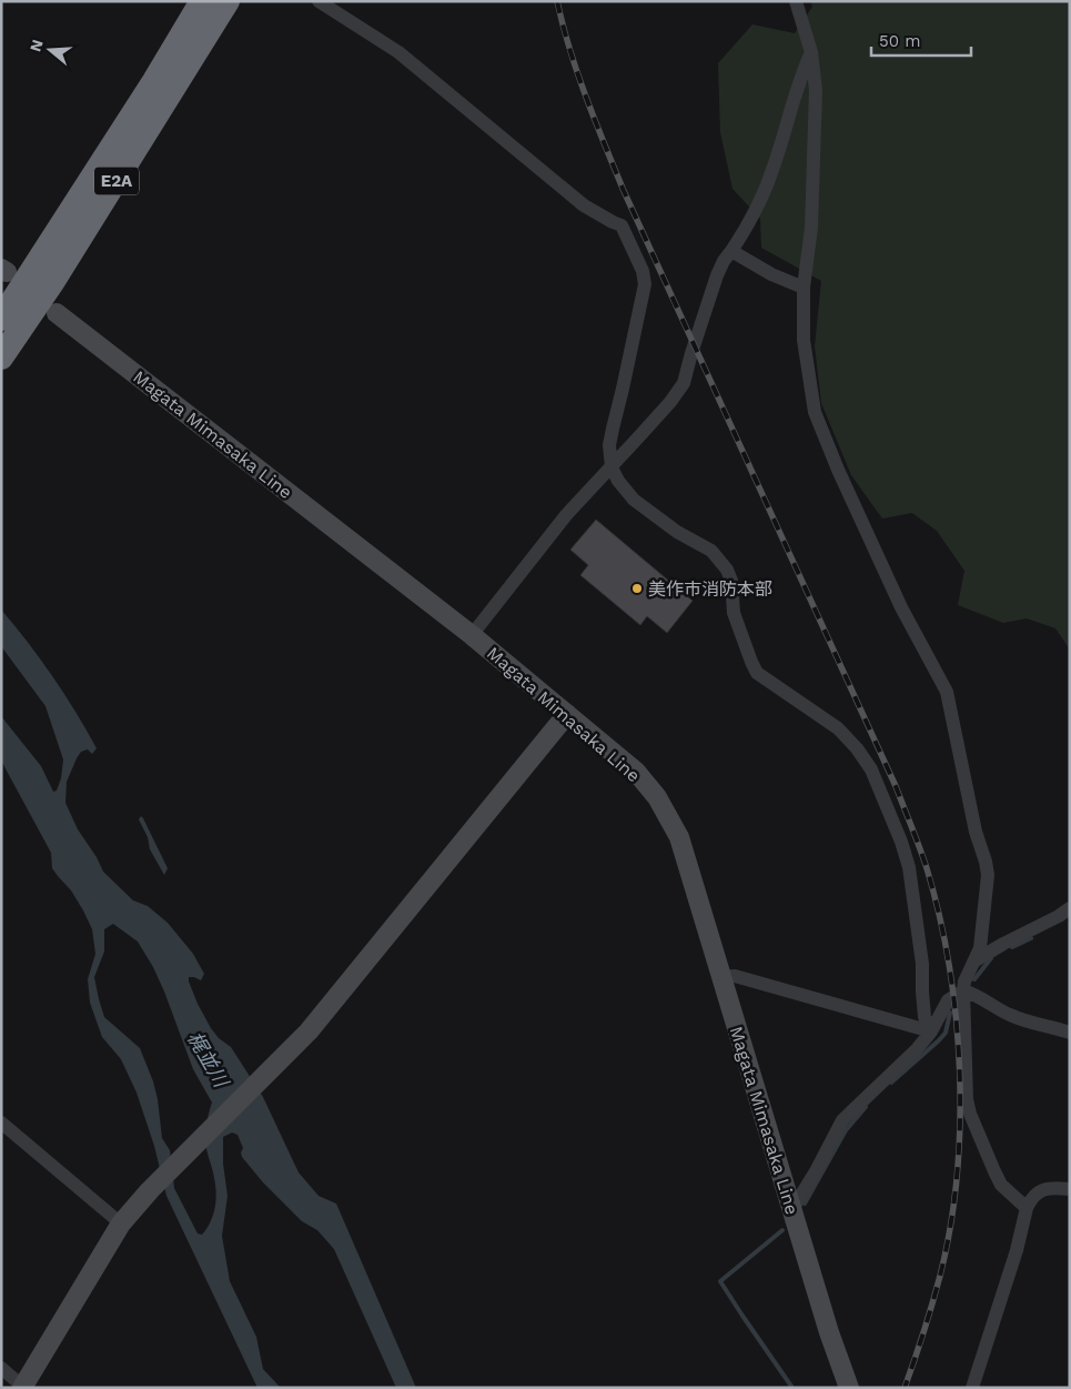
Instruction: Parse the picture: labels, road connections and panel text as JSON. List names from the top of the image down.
{
  "streets": {
    "highway": ["E2A"],
    "main road": ["Magata Mimasaka Line"]
  },
  "water": ["梶並川"],
  "places": ["美作市消防本部"],
  "scale_bar": "50 m",
  "north": "left"
}
